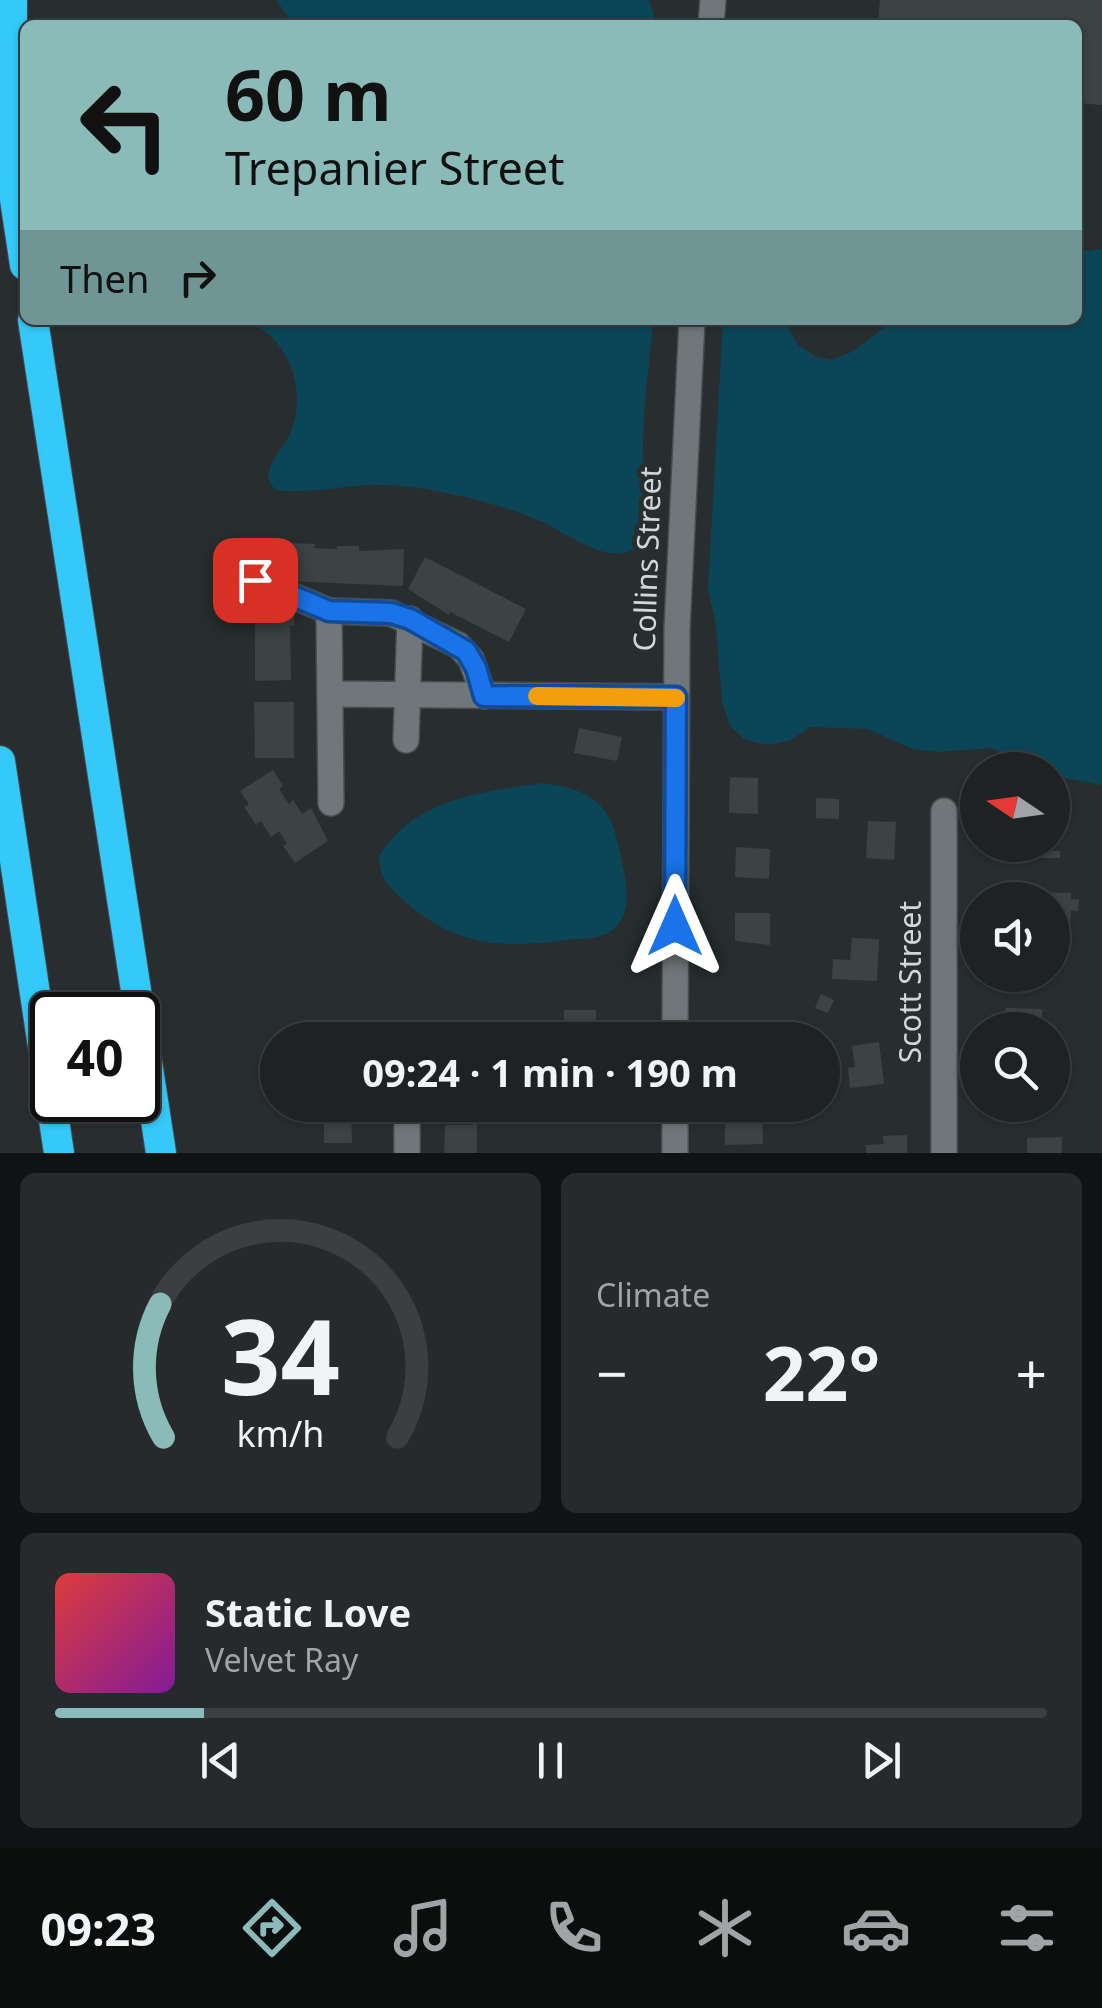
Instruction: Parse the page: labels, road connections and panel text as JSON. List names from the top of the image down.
{
  "streets": {
    "street": ["Collins Street", "Scott Street"]
  },
  "north": "left",
  "page": {
    "turn": ["60 m", "Trepanier Street"],
    "then": "Then",
    "limit": "40",
    "trip": "09:24 · 1 min · 190 m",
    "tile": "Climate",
    "heat": ["−", "22°", "+"],
    "song": ["Static Love", "Velvet Ray"],
    "tabs": "09:23",
    "gauge": ["34", "km/h"]
  }
}
